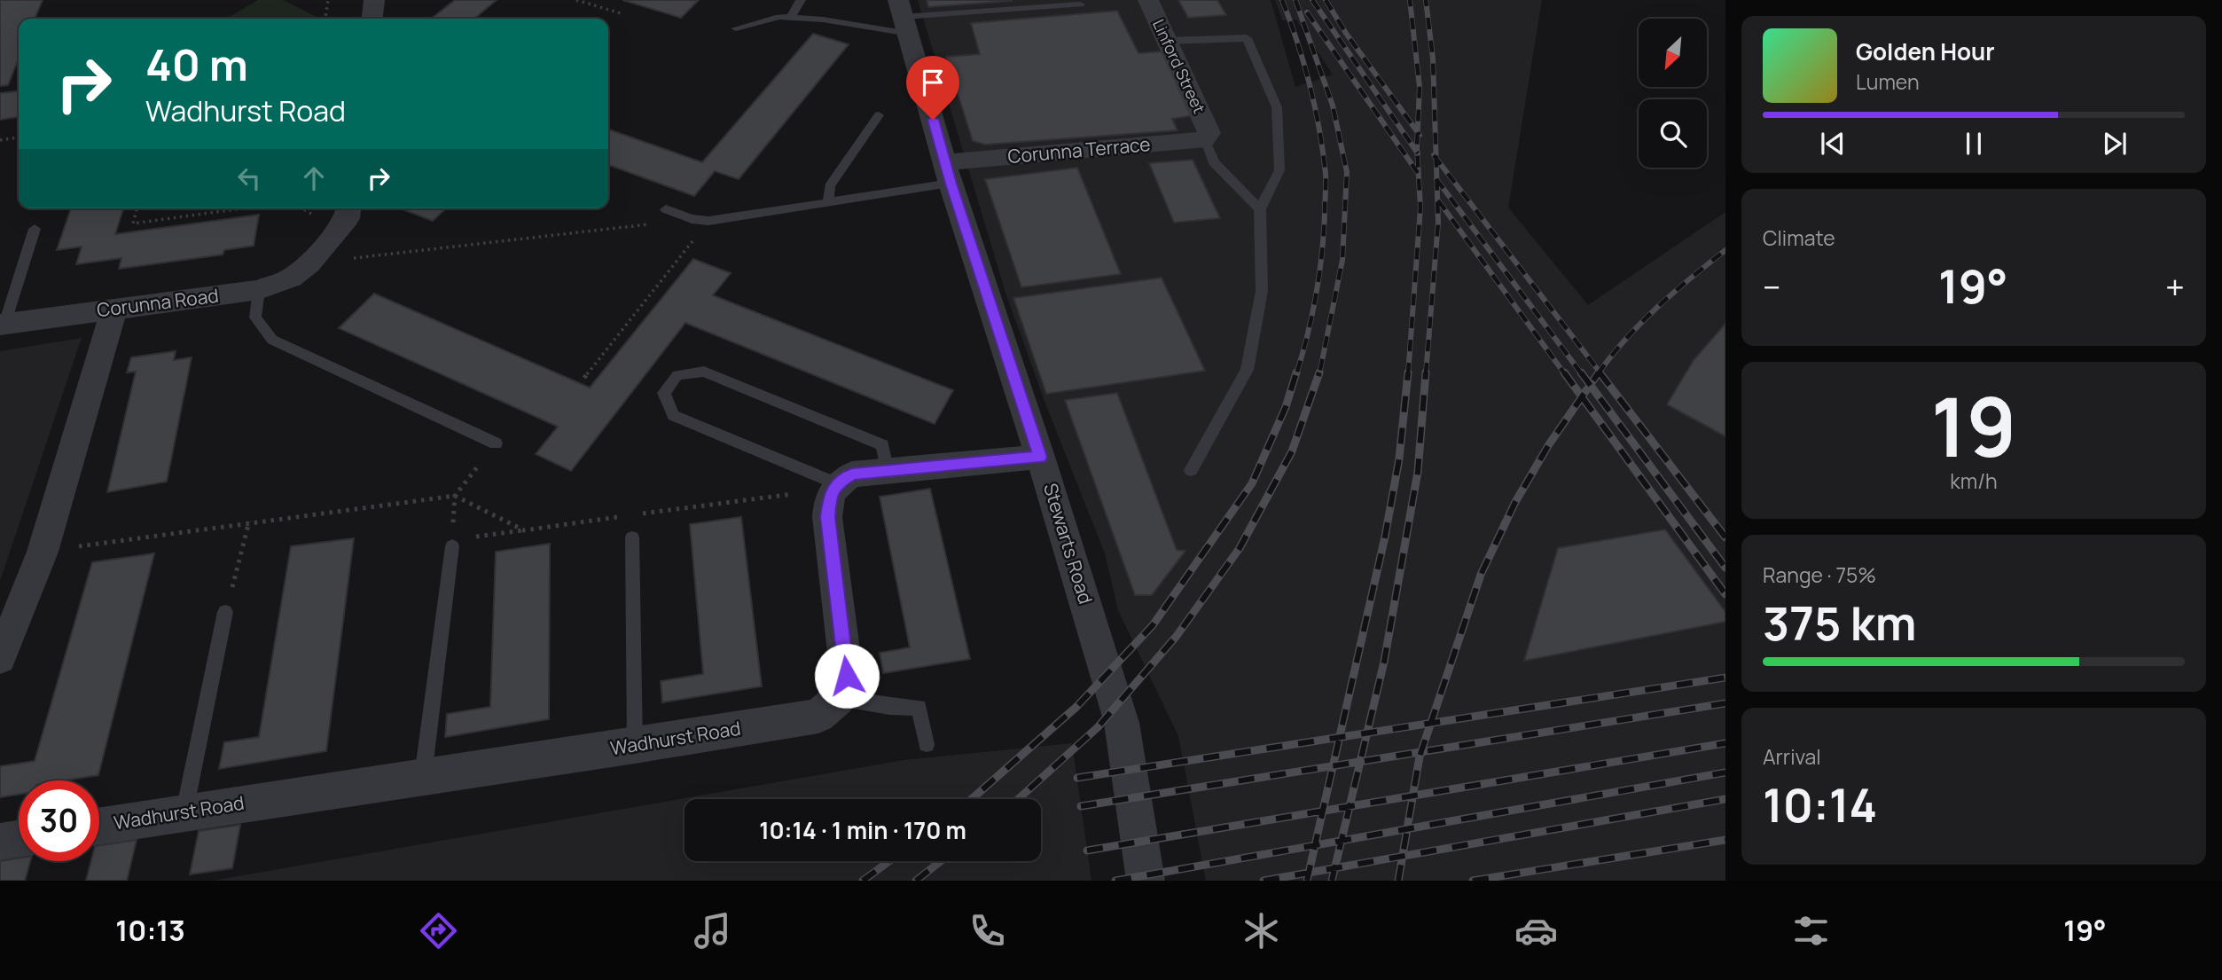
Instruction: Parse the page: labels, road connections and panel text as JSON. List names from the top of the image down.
{
  "streets": {
    "street": [
      "Linford Street",
      "Corunna Terrace",
      "Corunna Road",
      "Stewarts Road",
      "Wadhurst Road"
    ]
  },
  "crossings": [
    ["Linford Street", "Corunna Terrace"],
    ["Corunna Terrace", "Stewarts Road"]
  ],
  "north": "bottom left",
  "page": {
    "turn": ["40 m", "Wadhurst Road"],
    "song": ["Golden Hour", "Lumen"],
    "tile": [
      "Climate",
      ["19", "km/h"],
      ["Range · 75%", "375 km"],
      ["Arrival", "10:14"]
    ],
    "heat": ["−", "19°", "+"],
    "limit": "30",
    "trip": "10:14 · 1 min · 170 m",
    "tabs": ["10:13", "19°"]
  }
}
